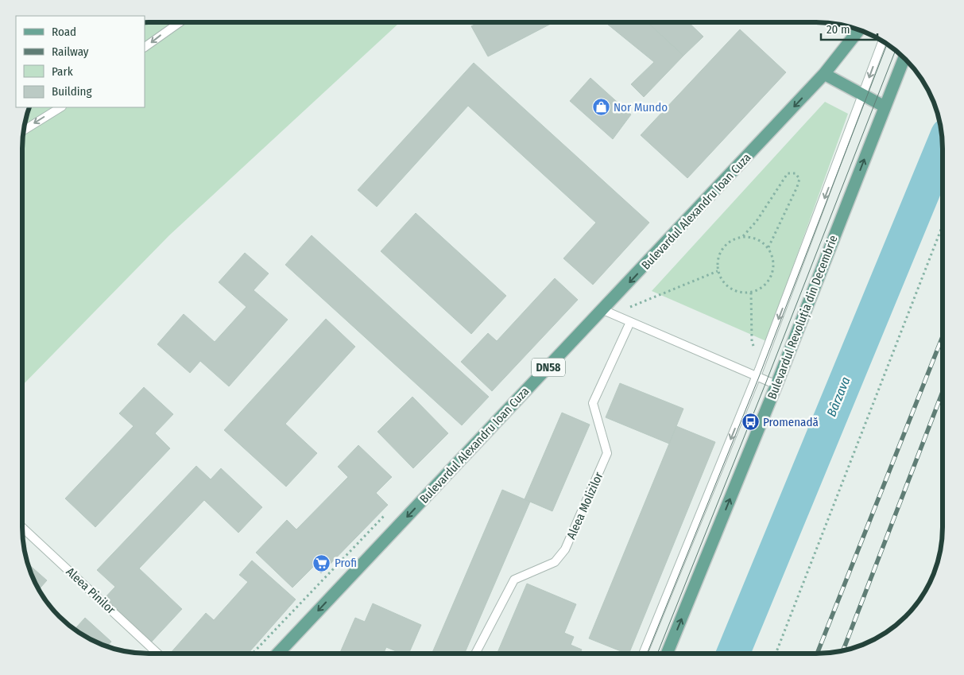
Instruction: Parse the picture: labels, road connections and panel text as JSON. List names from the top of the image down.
{
  "streets": {
    "main road": ["Bulevardul Alexandru Ioan Cuza", "Bulevardul Revoluția din Decembrie", "DN58"],
    "lane": ["Aleea Molizilor", "Aleea Pinilor"]
  },
  "crossings": [
    ["Bulevardul Alexandru Ioan Cuza", "DN58"]
  ],
  "one_way": ["Bulevardul Alexandru Ioan Cuza", "Bulevardul Revoluția din Decembrie"],
  "water": ["Bârzava"],
  "places": {
    "shop": ["Nor Mundo"],
    "bus stop": ["Promenadă"],
    "supermarket": ["Profi"]
  },
  "legend": [
    "Road",
    "Railway",
    "Park",
    "Building"
  ],
  "scale_bar": "20 m"
}
